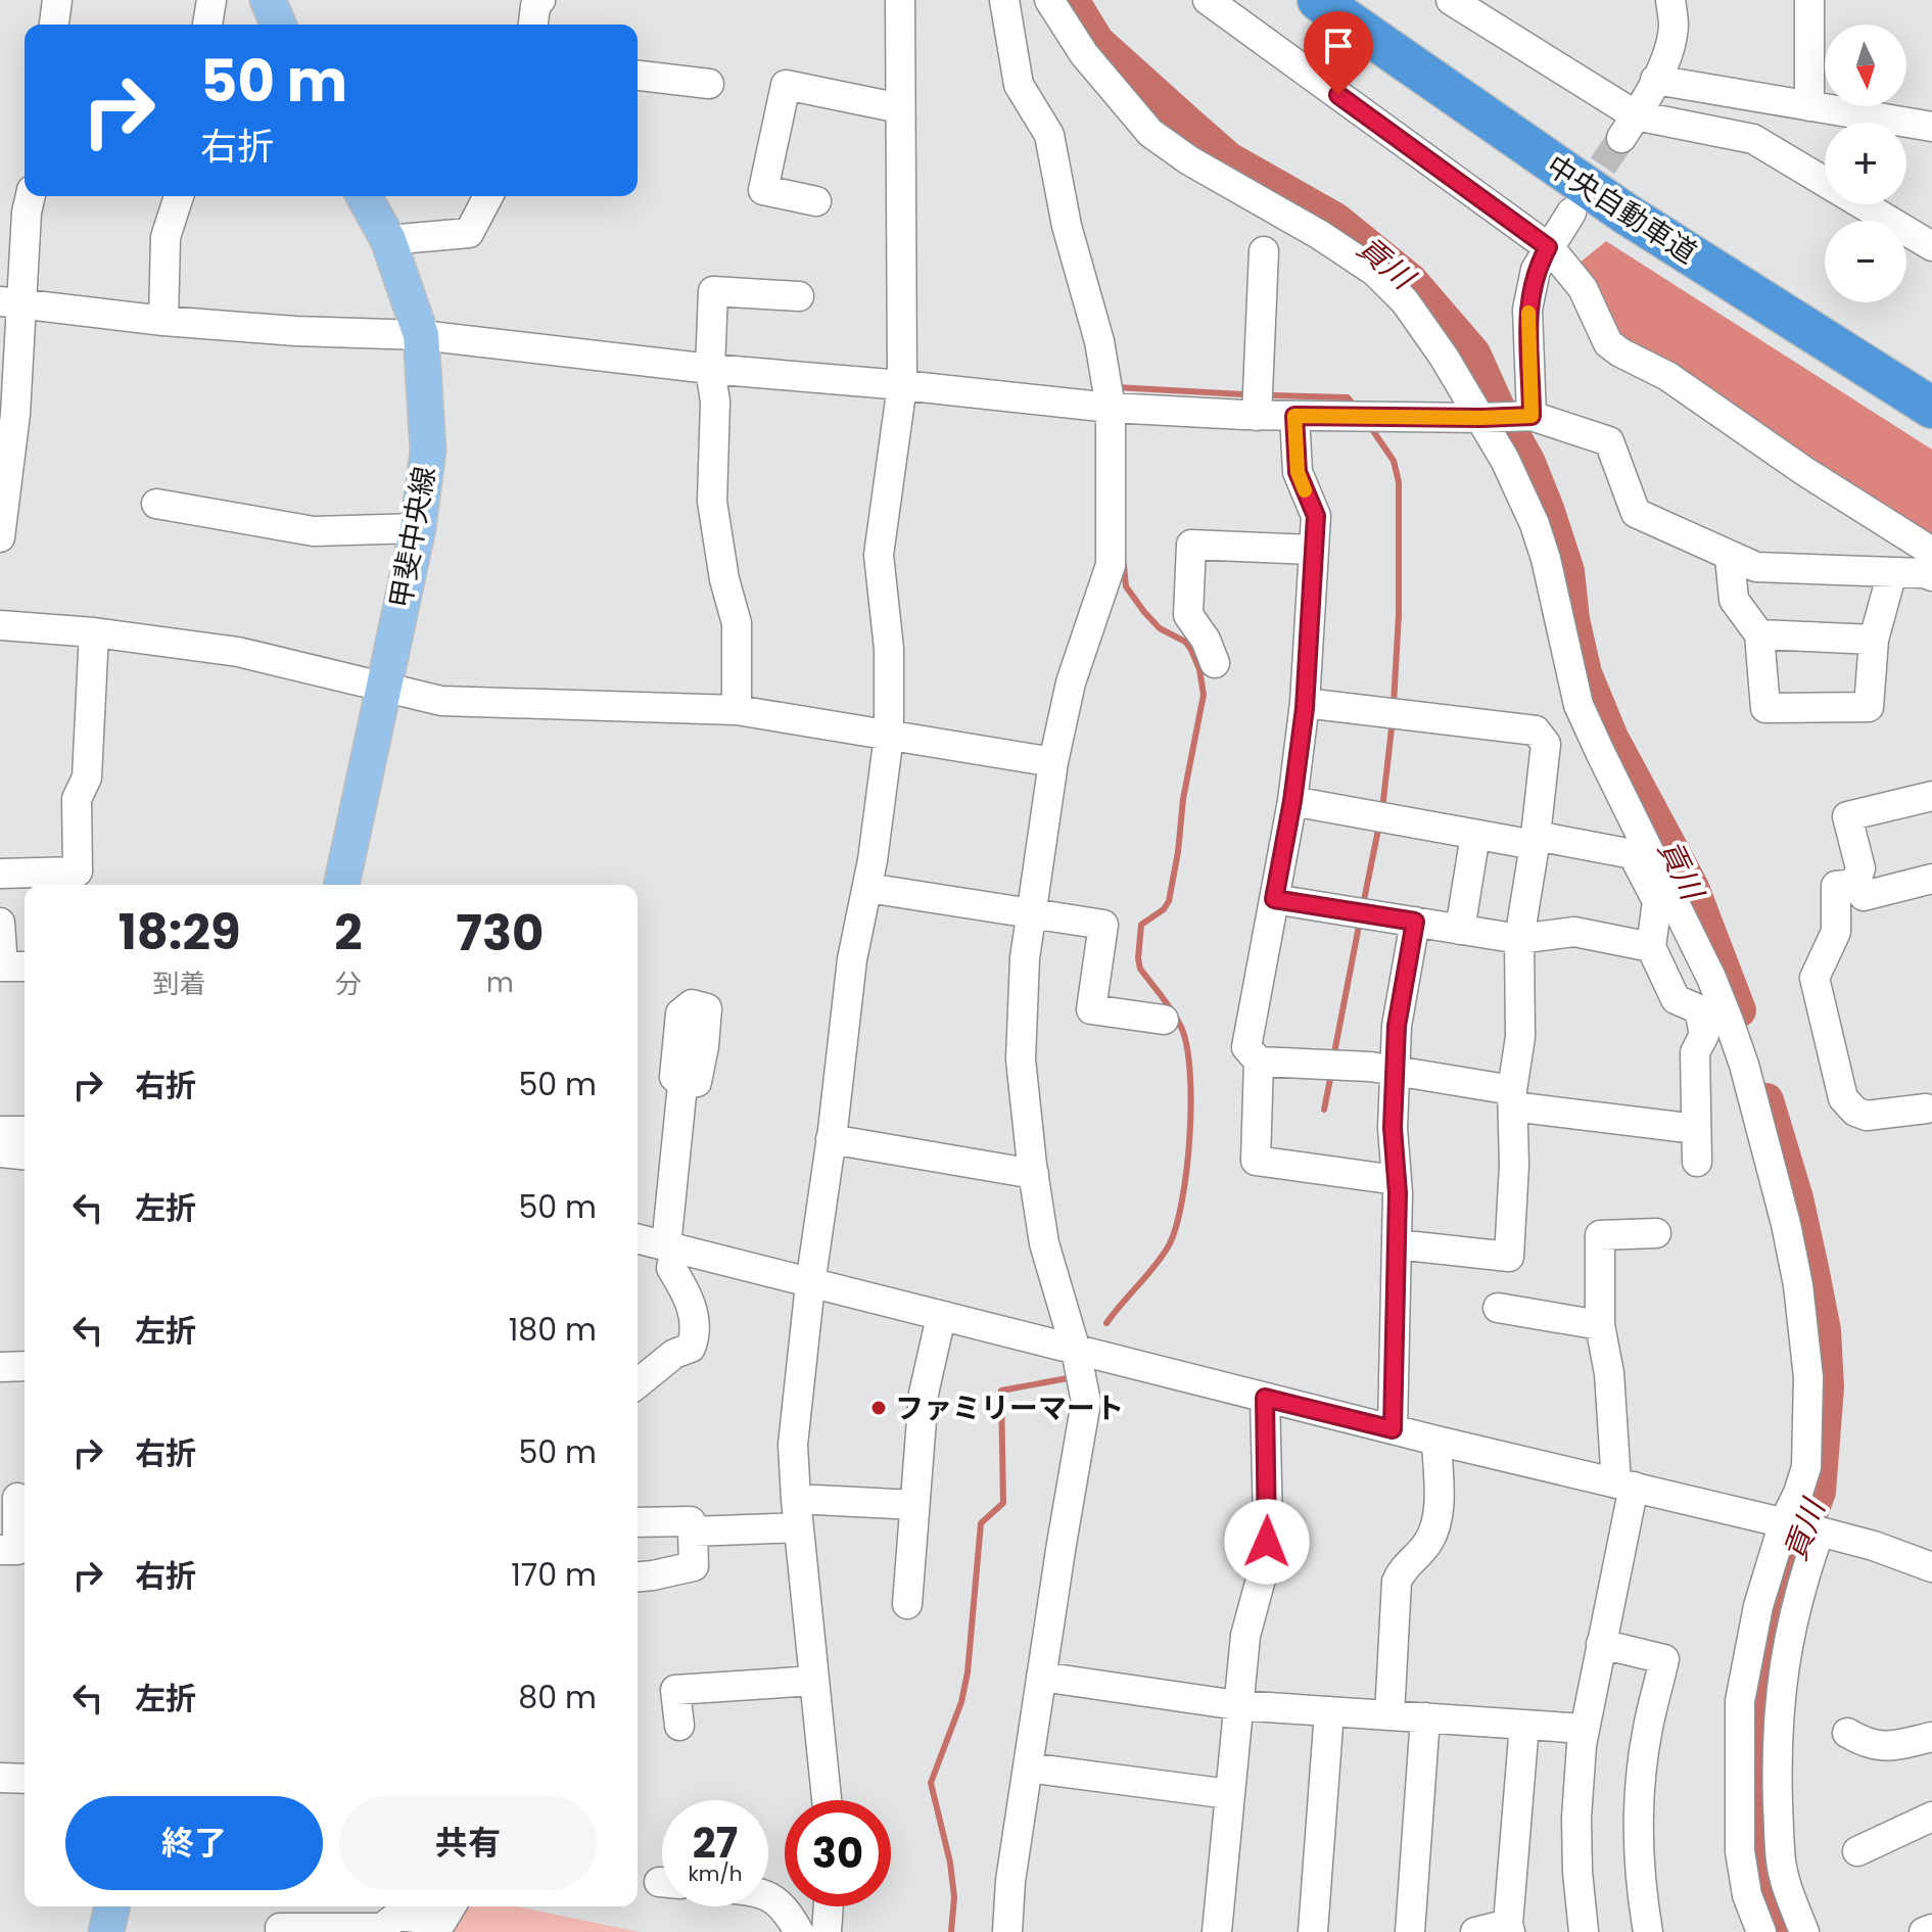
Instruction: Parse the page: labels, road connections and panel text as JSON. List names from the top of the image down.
{
  "streets": {
    "highway": ["中央自動車道"],
    "main road": ["甲斐中央線"]
  },
  "water": ["貢川"],
  "places": ["ファミリーマート"],
  "north": "bottom",
  "page": {
    "map_buttons": ["+", "−"],
    "turn": ["50 m", "右折"],
    "eta": [
      "18:29",
      "到着",
      "2",
      "分",
      "730",
      "m"
    ],
    "list": [
      {
        "name": "右折",
        "value": "50 m"
      },
      {
        "name": "左折",
        "value": "50 m"
      },
      {
        "name": "左折",
        "value": "180 m"
      },
      {
        "name": "右折",
        "value": "50 m"
      },
      {
        "name": "右折",
        "value": "170 m"
      },
      {
        "name": "左折",
        "value": "80 m"
      }
    ],
    "buttons": ["終了", "共有"],
    "speed": "27 km/h",
    "limit": "30"
  }
}
